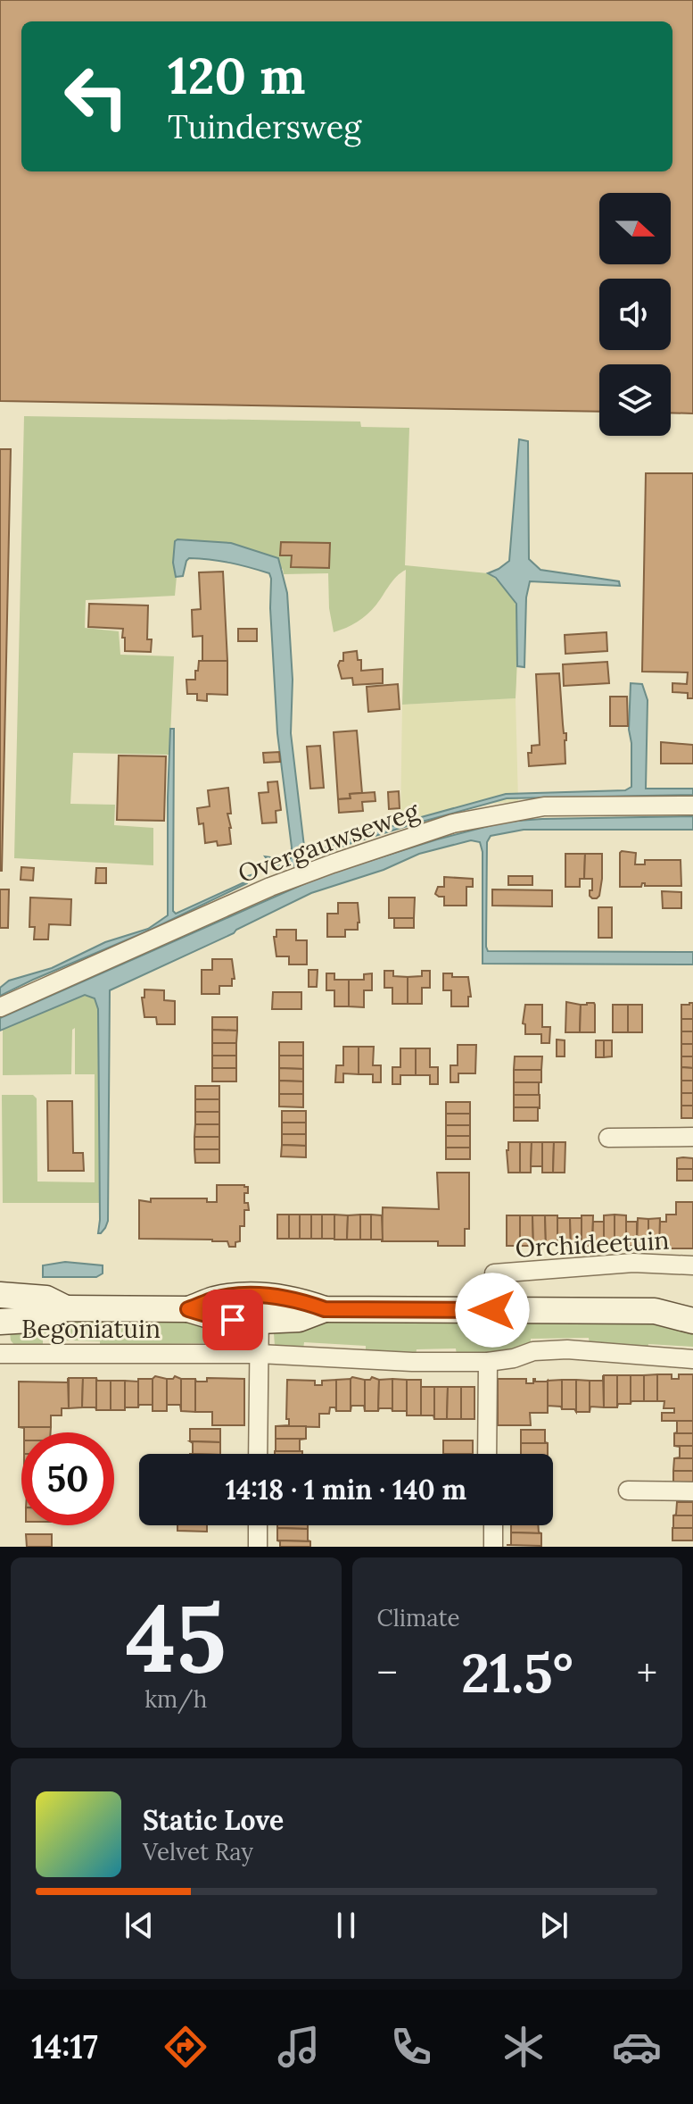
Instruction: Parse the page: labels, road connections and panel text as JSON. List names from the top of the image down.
{
  "streets": {
    "street": ["Overgauwseweg", "Orchideetuin", "Begoniatuin"]
  },
  "north": "right",
  "page": {
    "turn": ["120 m", "Tuindersweg"],
    "limit": "50",
    "trip": "14:18 · 1 min · 140 m",
    "tile": [
      ["45", "km/h"],
      "Climate"
    ],
    "heat": ["−", "21.5°", "+"],
    "song": ["Static Love", "Velvet Ray"],
    "tabs": "14:17"
  }
}
